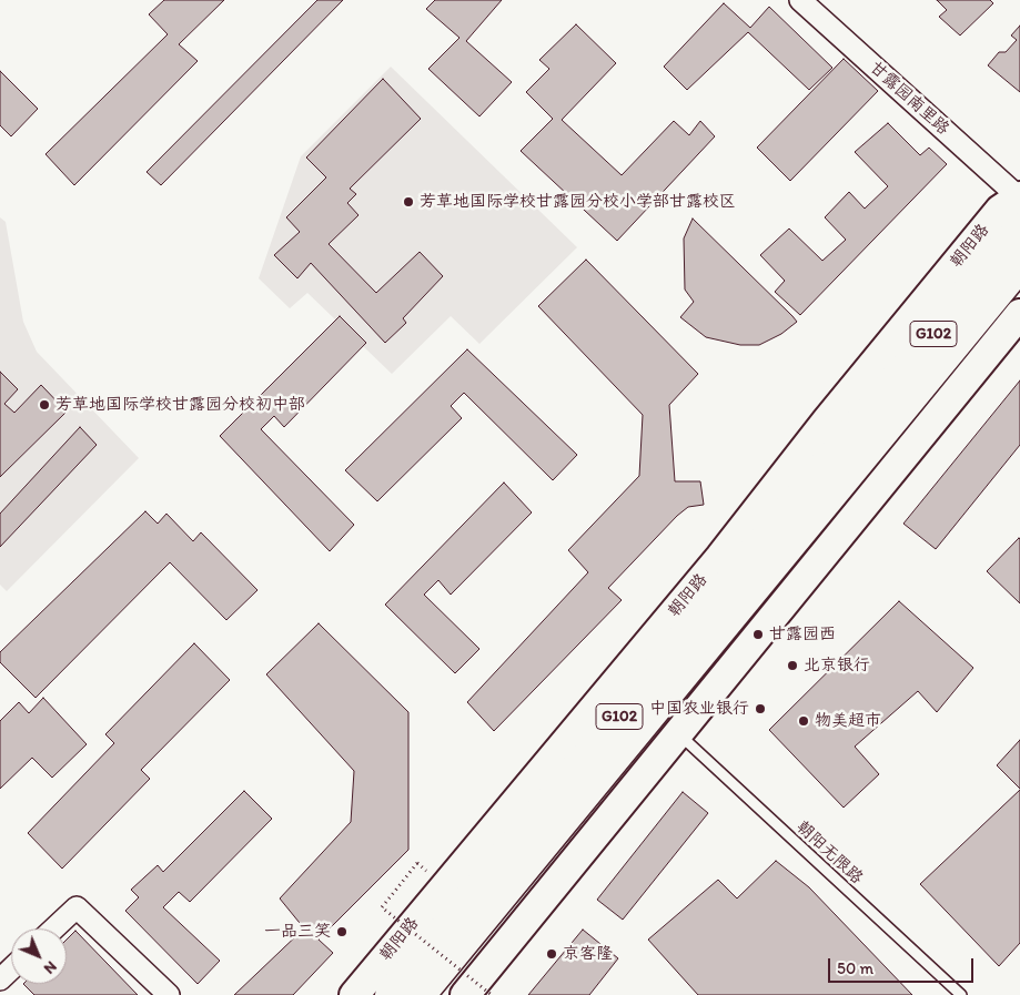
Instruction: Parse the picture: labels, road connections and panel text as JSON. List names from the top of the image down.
{
  "streets": {
    "highway": ["朝阳路", "G102"],
    "street": ["甘露园南里路"],
    "lane": ["朝阳无限路"]
  },
  "crossings": [
    ["甘露园南里路", "朝阳路"]
  ],
  "places": [
    "芳草地国际学校甘露园分校小学部甘露校区",
    "芳草地国际学校甘露园分校初中部",
    "甘露园西",
    "北京银行",
    "中国农业银行",
    "物美超市",
    "一品三笑",
    "京客隆"
  ],
  "scale_bar": "50 m",
  "north": "bottom right"
}
